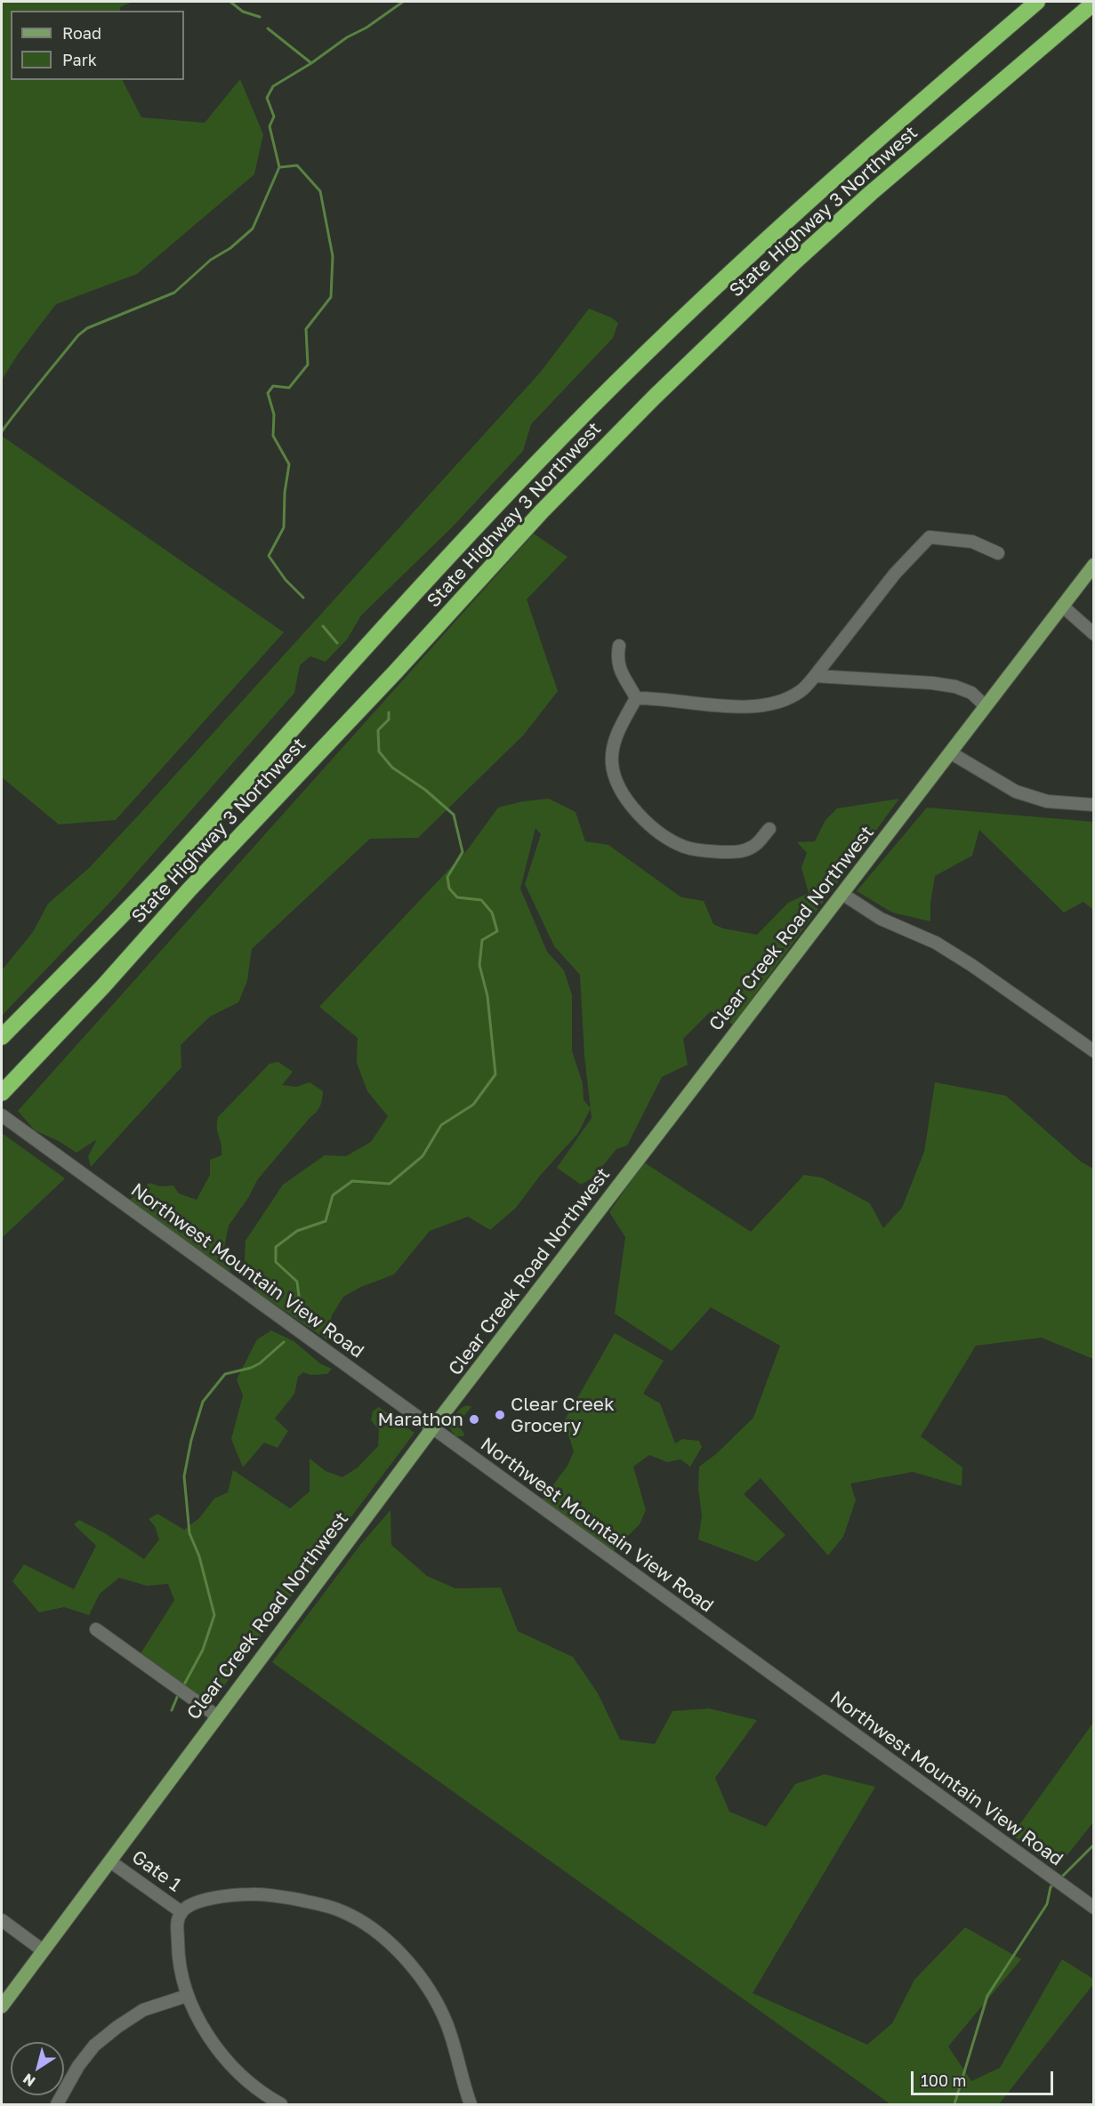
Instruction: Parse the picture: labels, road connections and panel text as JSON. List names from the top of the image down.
{
  "streets": {
    "highway": ["State Highway 3 Northwest"],
    "main road": ["Clear Creek Road Northwest"],
    "street": ["Northwest Mountain View Road", "Gate 1"]
  },
  "crossings": [
    ["Clear Creek Road Northwest", "Northwest Mountain View Road"],
    ["Clear Creek Road Northwest", "Gate 1"]
  ],
  "places": ["Clear Creek Grocery", "Marathon"],
  "legend": ["Road", "Park"],
  "scale_bar": "100 m",
  "north": "bottom left"
}
